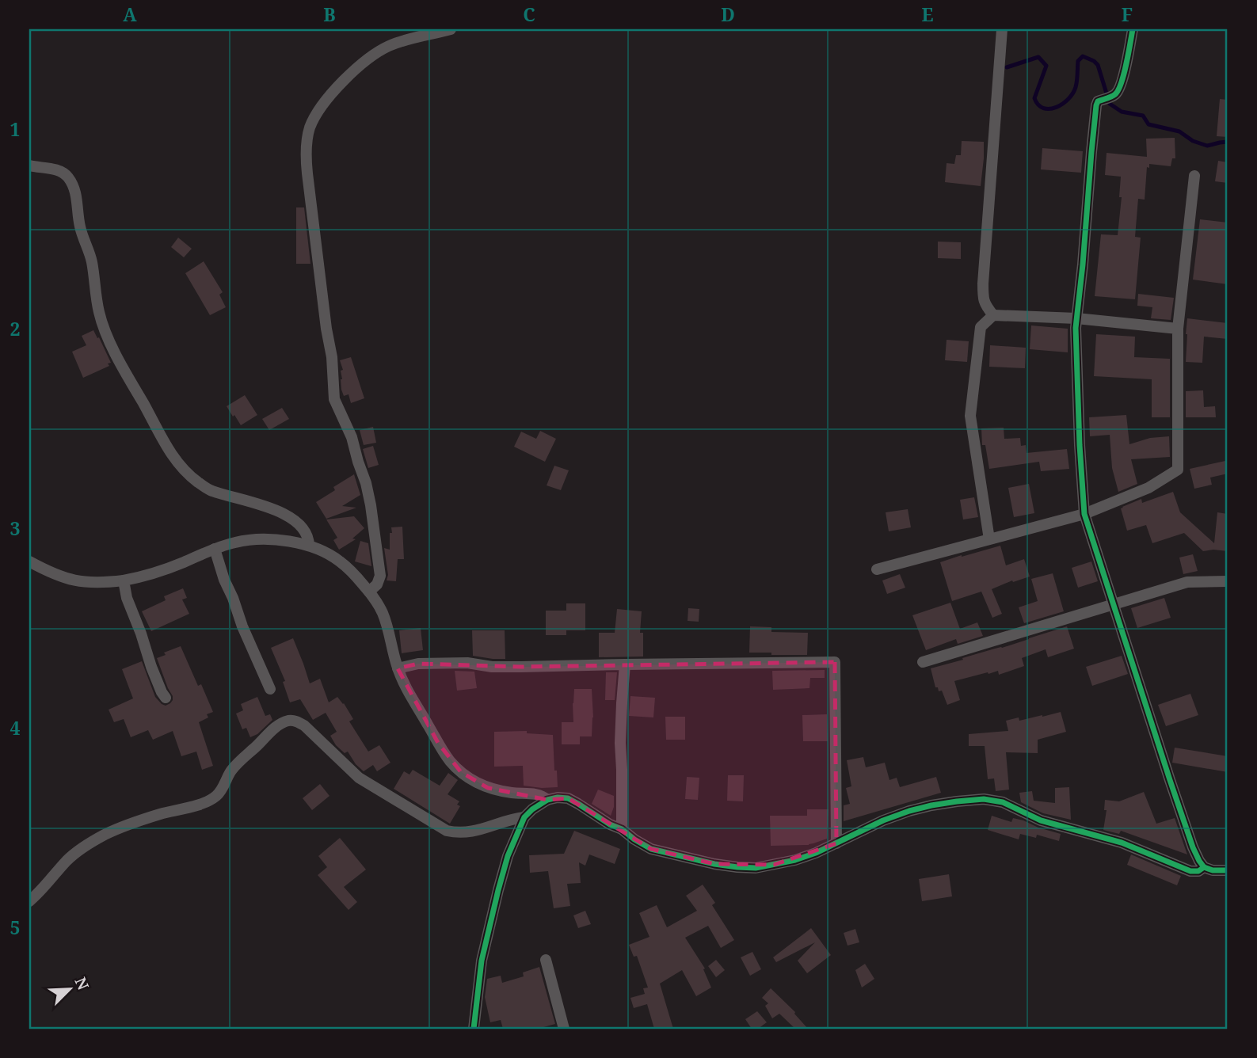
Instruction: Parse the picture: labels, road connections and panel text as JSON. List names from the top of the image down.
{
  "north": "top right",
  "grid": {
    "columns": [
      "A",
      "B",
      "C",
      "D",
      "E",
      "F"
    ],
    "rows": [
      "1",
      "2",
      "3",
      "4",
      "5"
    ]
  }
}
